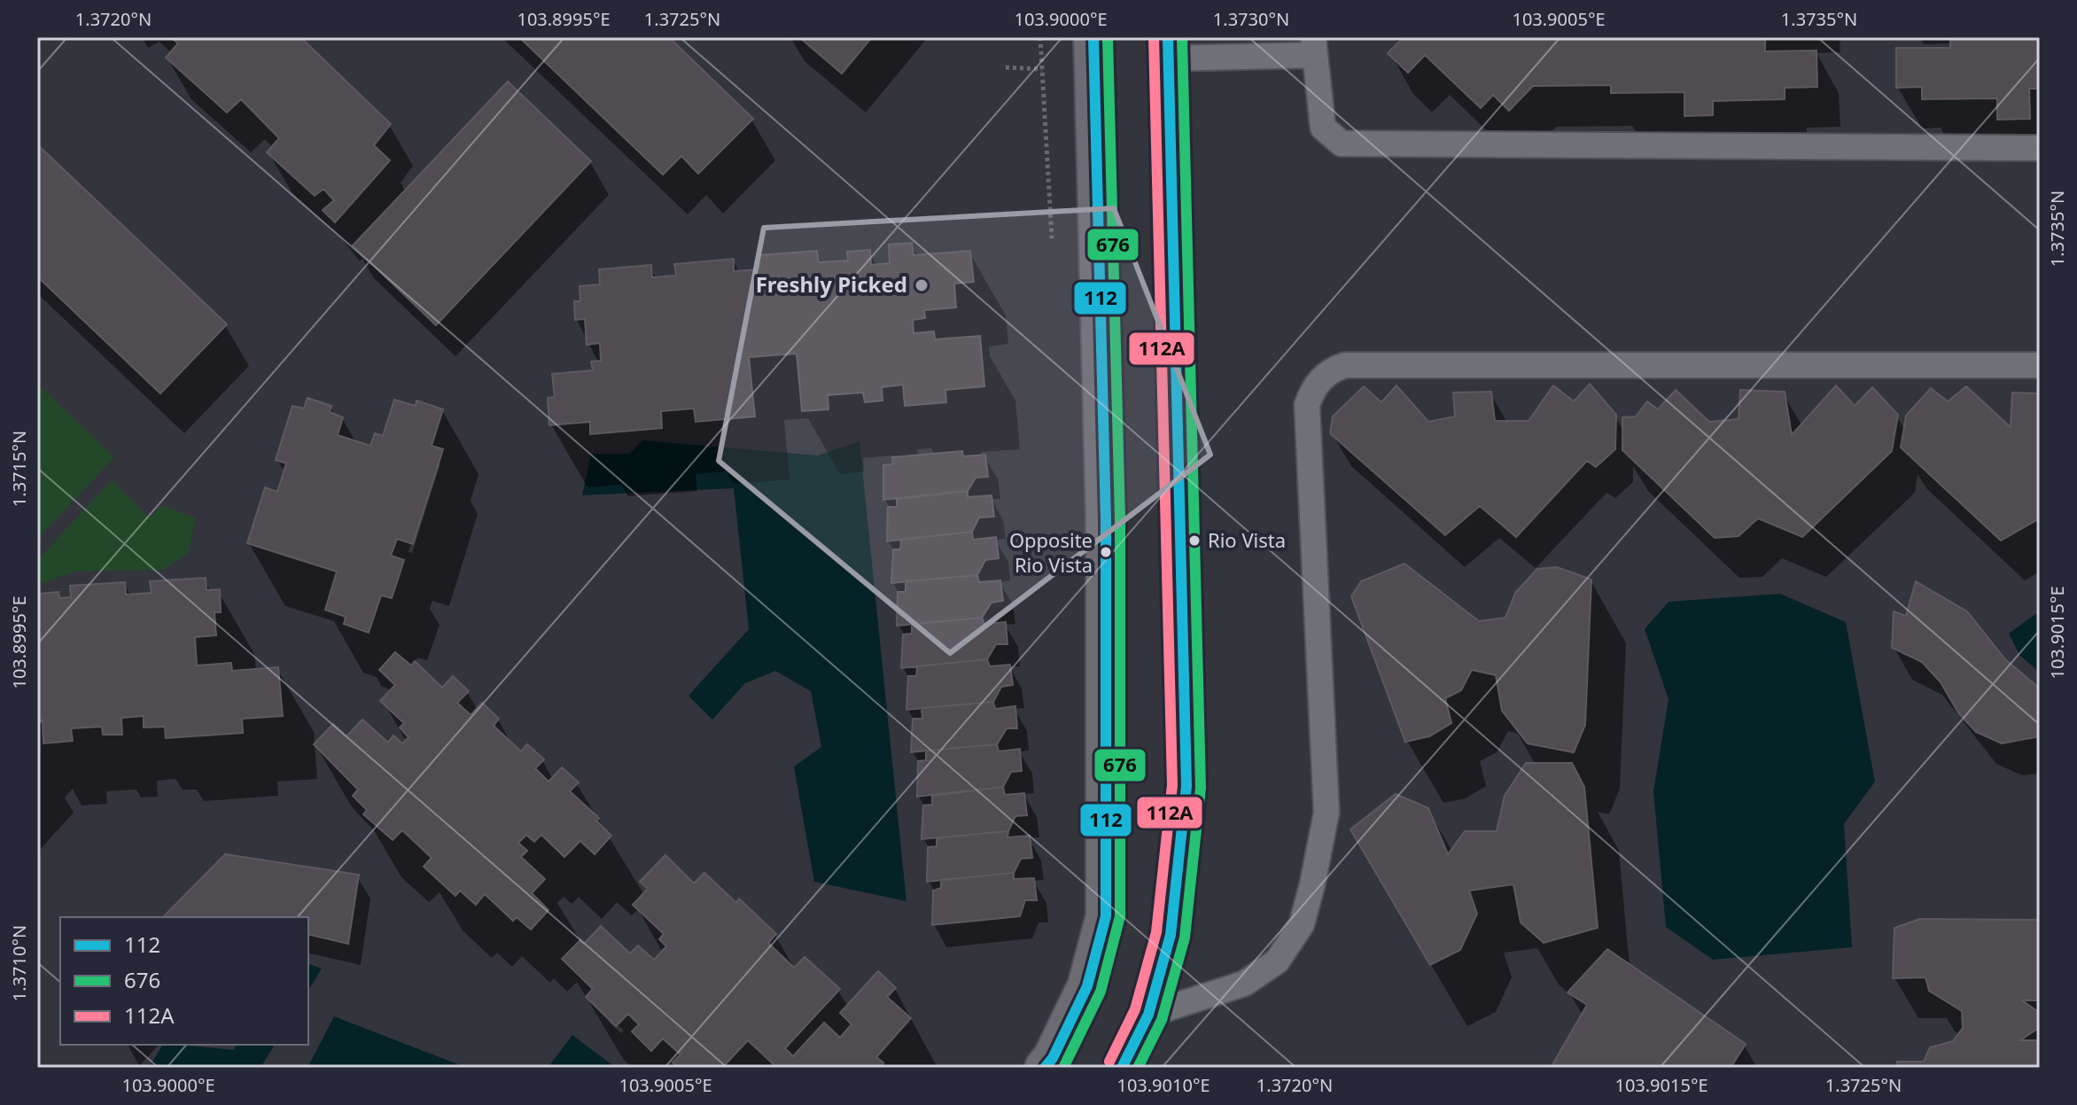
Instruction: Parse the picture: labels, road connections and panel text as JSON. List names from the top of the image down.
{
  "places": ["Freshly Picked", "Rio Vista", "Opposite Rio Vista"],
  "lines": ["transit line 112", "transit line 676", "transit line 112A"],
  "legend": ["112", "676", "112A"],
  "coordinates": [
    "1.3720°N",
    "103.8995°E",
    "1.3725°N",
    "103.9000°E",
    "1.3730°N",
    "103.9005°E",
    "1.3735°N",
    "1.3715°N",
    "103.9015°E",
    "1.3710°N",
    "103.9010°E"
  ]
}
